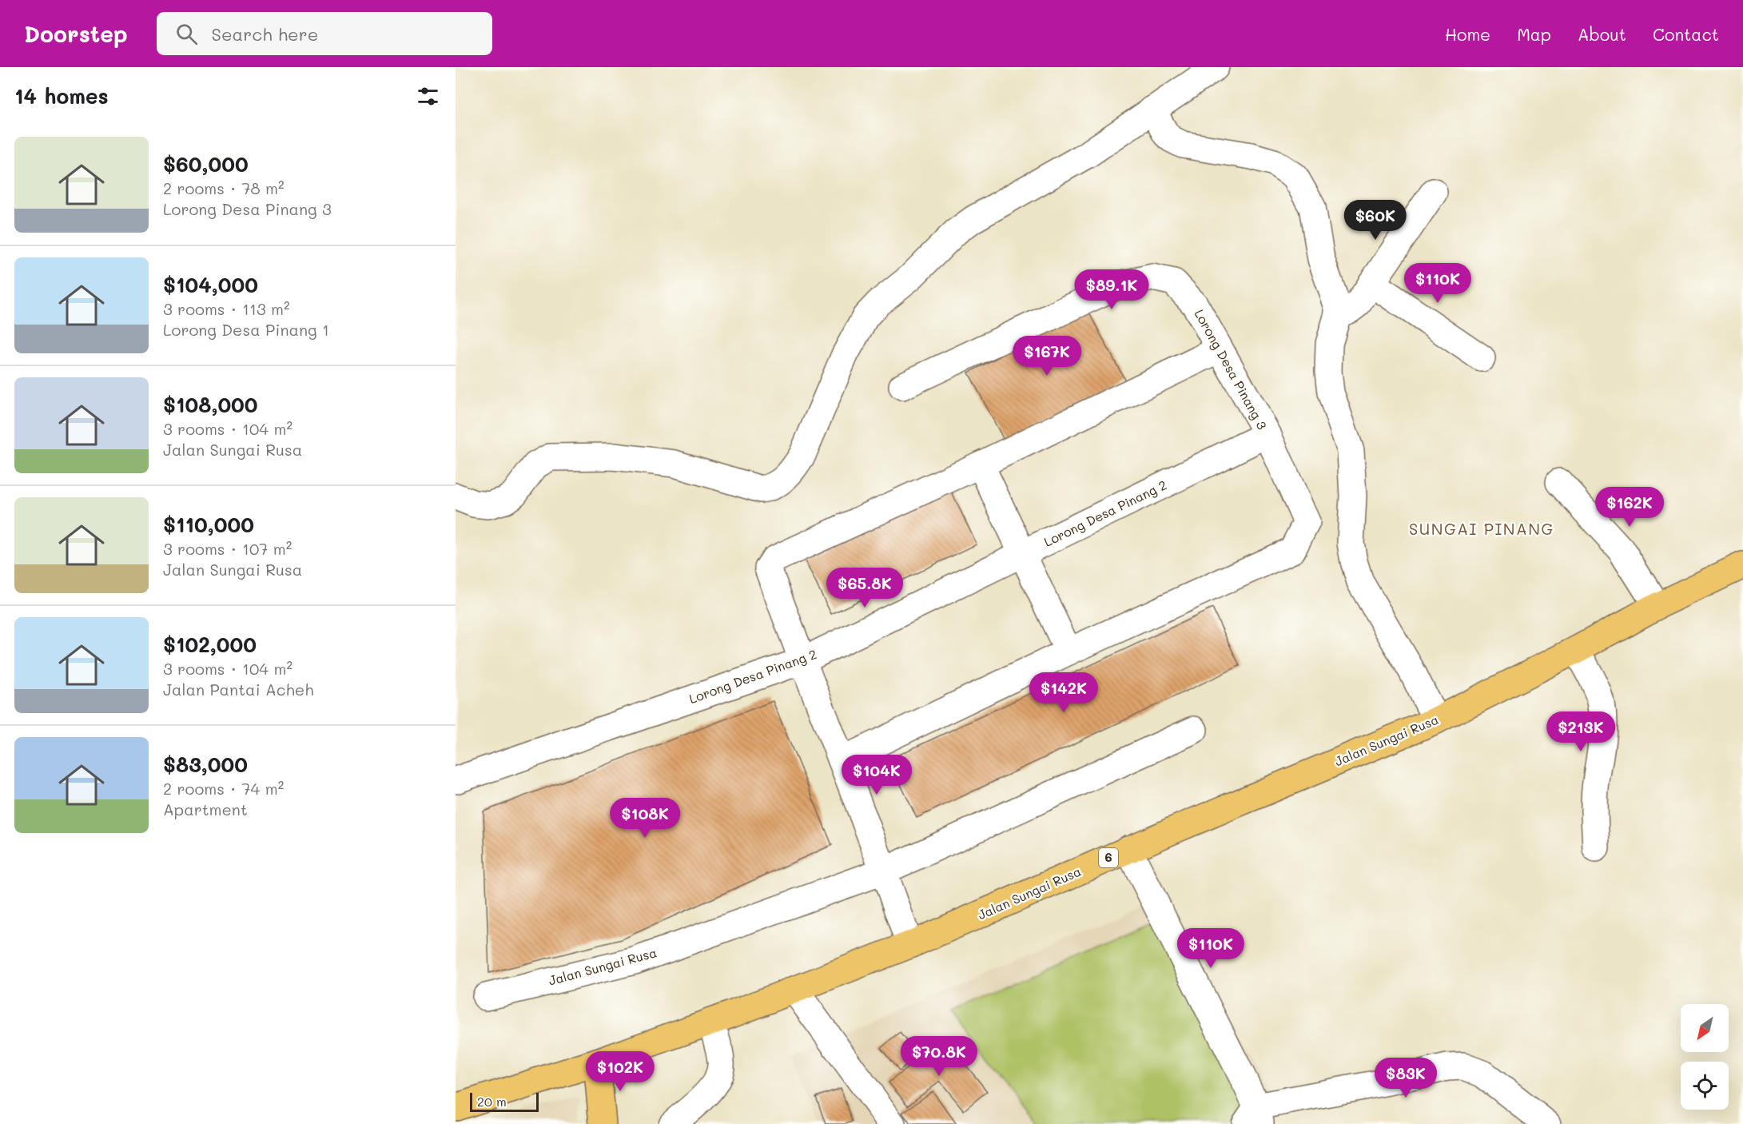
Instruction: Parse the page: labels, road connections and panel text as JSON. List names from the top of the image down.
{
  "streets": {
    "main road": ["Jalan Sungai Rusa", "6"],
    "street": ["Lorong Desa Pinang 3", "Lorong Desa Pinang 2"]
  },
  "crossings": [
    ["Lorong Desa Pinang 3", "Lorong Desa Pinang 2"]
  ],
  "districts": ["SUNGAI PINANG"],
  "scale_bar": "20 m",
  "north": "bottom left",
  "page": {
    "header": "Doorstep",
    "search": "Search here",
    "nav": [
      "Home",
      "Map",
      "About",
      "Contact"
    ],
    "heading": "14 homes",
    "list": [
      {
        "name": "$60,000",
        "note": "2 rooms · 78 m² · Lorong Desa Pinang 3"
      },
      {
        "name": "$104,000",
        "note": "3 rooms · 113 m² · Lorong Desa Pinang 1"
      },
      {
        "name": "$108,000",
        "note": "3 rooms · 104 m² · Jalan Sungai Rusa"
      },
      {
        "name": "$110,000",
        "note": "3 rooms · 107 m² · Jalan Sungai Rusa"
      },
      {
        "name": "$102,000",
        "note": "3 rooms · 104 m² · Jalan Pantai Acheh"
      },
      {
        "name": "$83,000",
        "note": "2 rooms · 74 m² · Apartment"
      }
    ],
    "price": [
      "$60K",
      "$110K",
      "$89.1K",
      "$167K",
      "$162K",
      "$65.8K",
      "$142K",
      "$213K",
      "$104K",
      "$108K",
      "$110K",
      "$70.8K",
      "$102K",
      "$83K"
    ],
    "scale": "20 m"
  }
}
